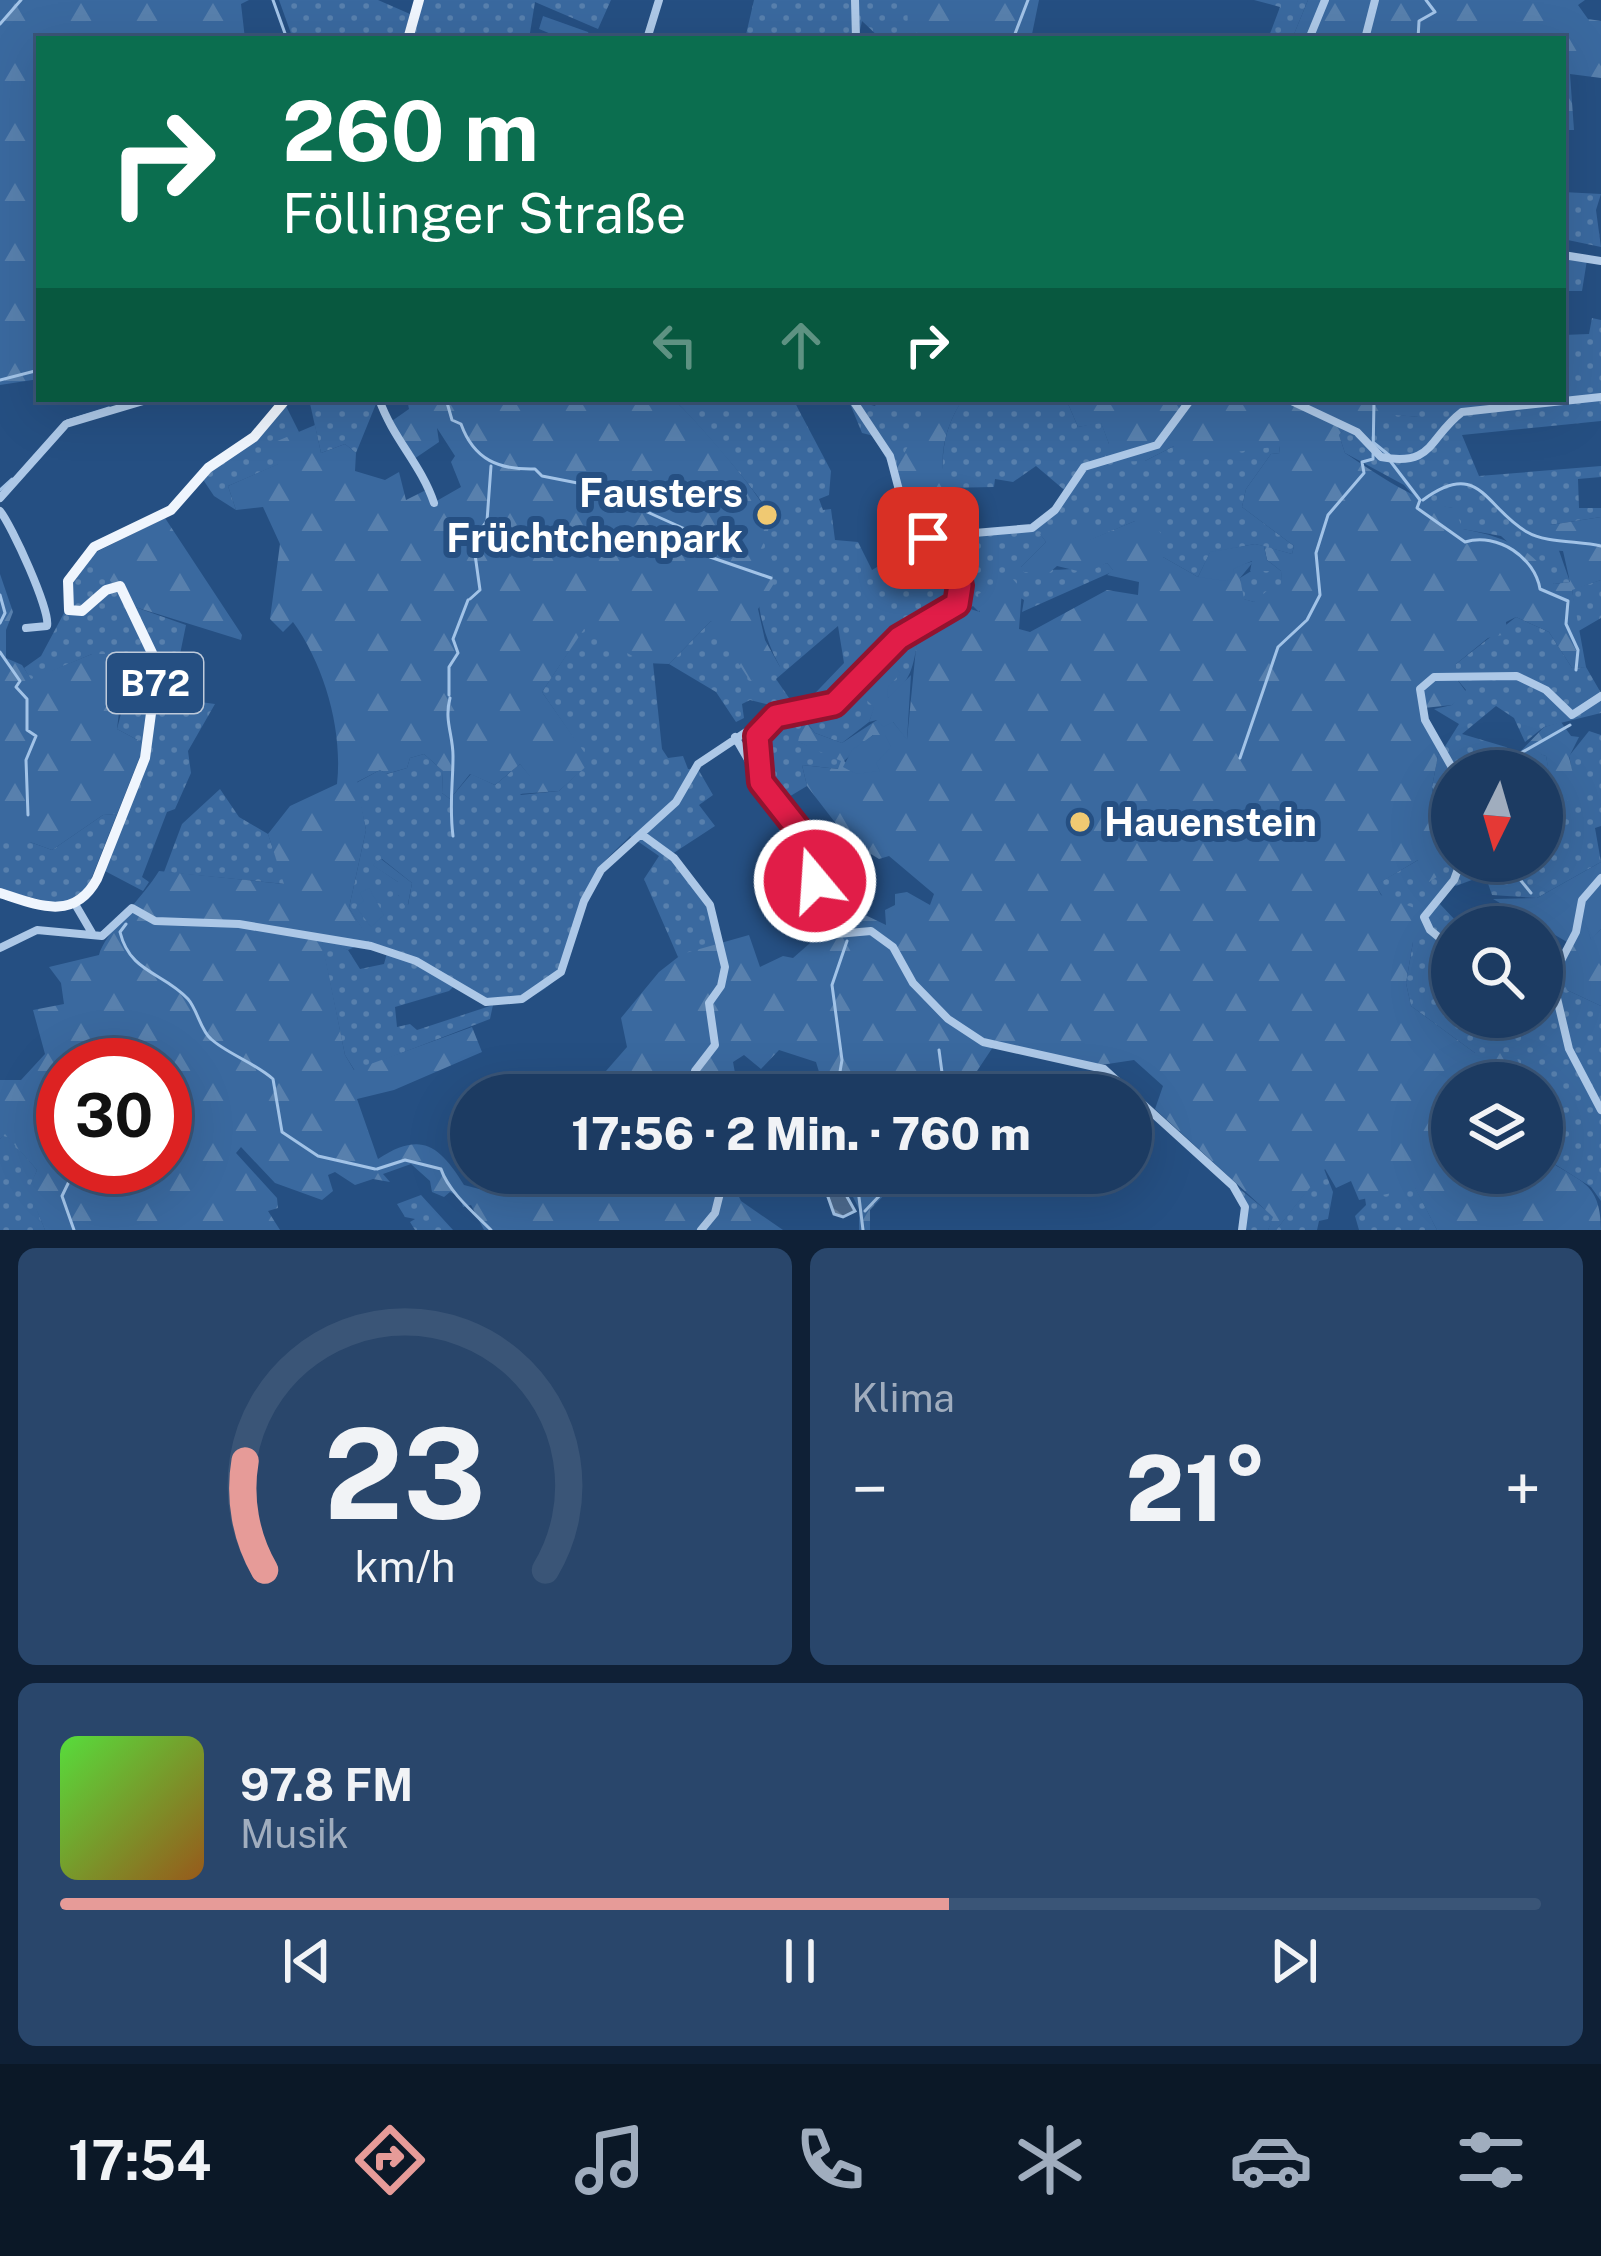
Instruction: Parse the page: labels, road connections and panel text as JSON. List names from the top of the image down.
{
  "streets": {
    "main road": ["B72"]
  },
  "places": ["Fausters Früchtchenpark", "Hauenstein"],
  "north": "bottom",
  "page": {
    "turn": ["260 m", "Föllinger Straße"],
    "limit": "30",
    "trip": "17:56 · 2 Min. · 760 m",
    "tile": "Klima",
    "heat": ["−", "21°", "+"],
    "song": ["97.8 FM", "Musik"],
    "tabs": "17:54",
    "gauge": ["23", "km/h"]
  }
}
